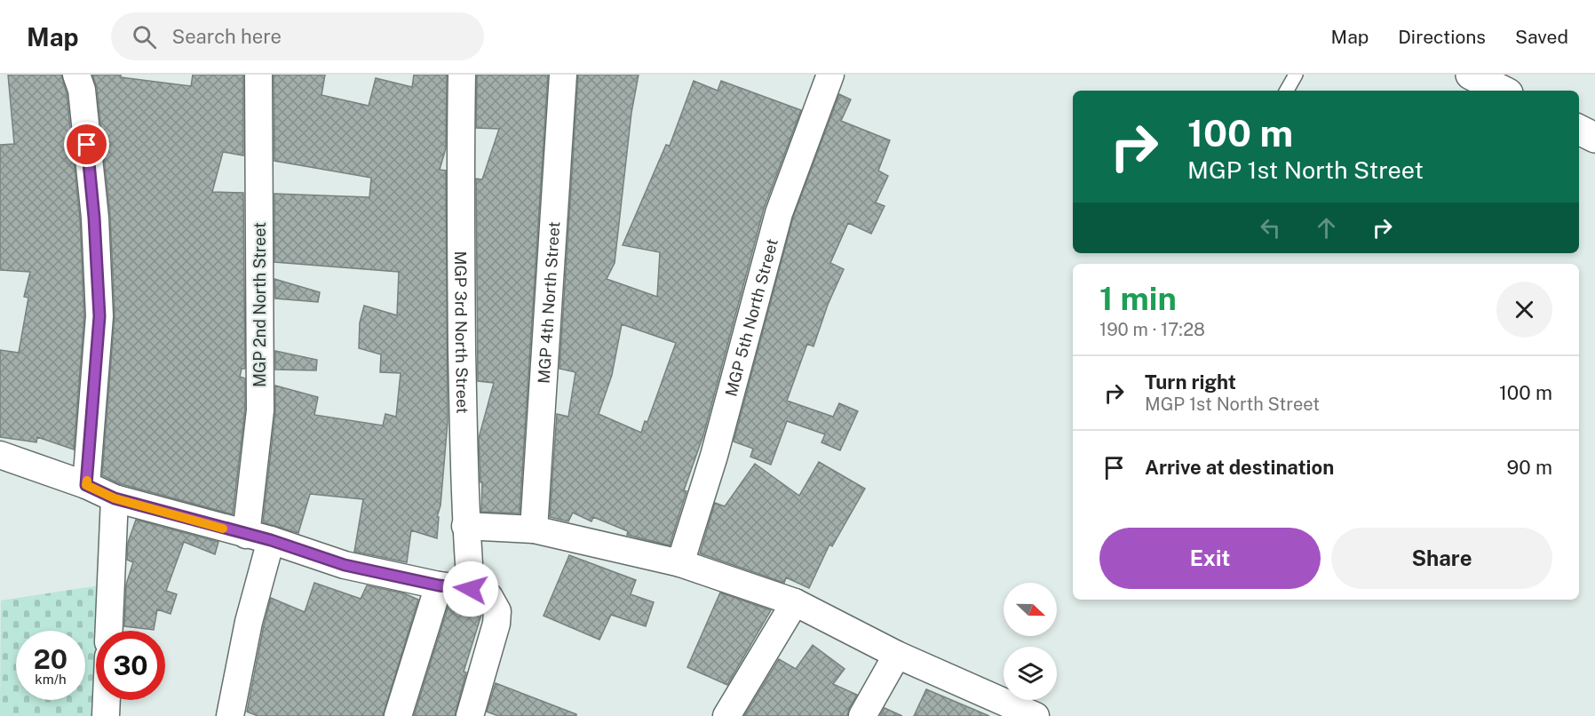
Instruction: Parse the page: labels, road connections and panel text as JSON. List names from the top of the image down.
{
  "streets": {
    "street": [
      "MGP 4th North Street",
      "MGP 2nd North Street",
      "MGP 5th North Street",
      "MGP 3rd North Street"
    ]
  },
  "north": "right",
  "page": {
    "header": "Map",
    "search": "Search here",
    "nav": ["Map", "Directions", "Saved"],
    "turn": ["100 m", "MGP 1st North Street"],
    "heading": ["1 min", "190 m · 17:28"],
    "list": [
      {
        "name": "Turn right",
        "note": "MGP 1st North Street",
        "value": "100 m"
      },
      {
        "name": "Arrive at destination",
        "value": "90 m"
      }
    ],
    "buttons": ["Exit", "Share"],
    "speed": "20 km/h",
    "limit": "30"
  }
}
